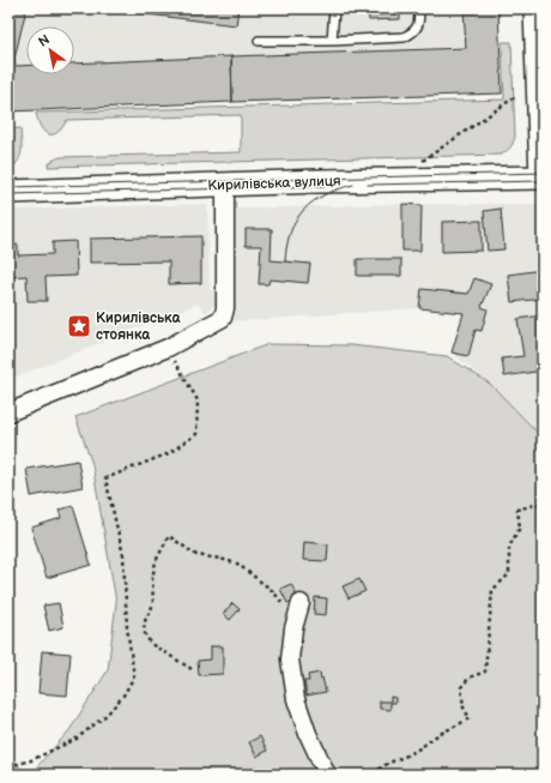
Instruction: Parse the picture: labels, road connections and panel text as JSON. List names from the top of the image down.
{
  "streets": {
    "main road": ["Кирилівська вулиця"]
  },
  "places": {
    "place": ["Кирилівська стоянка"]
  },
  "north": "top left"
}
